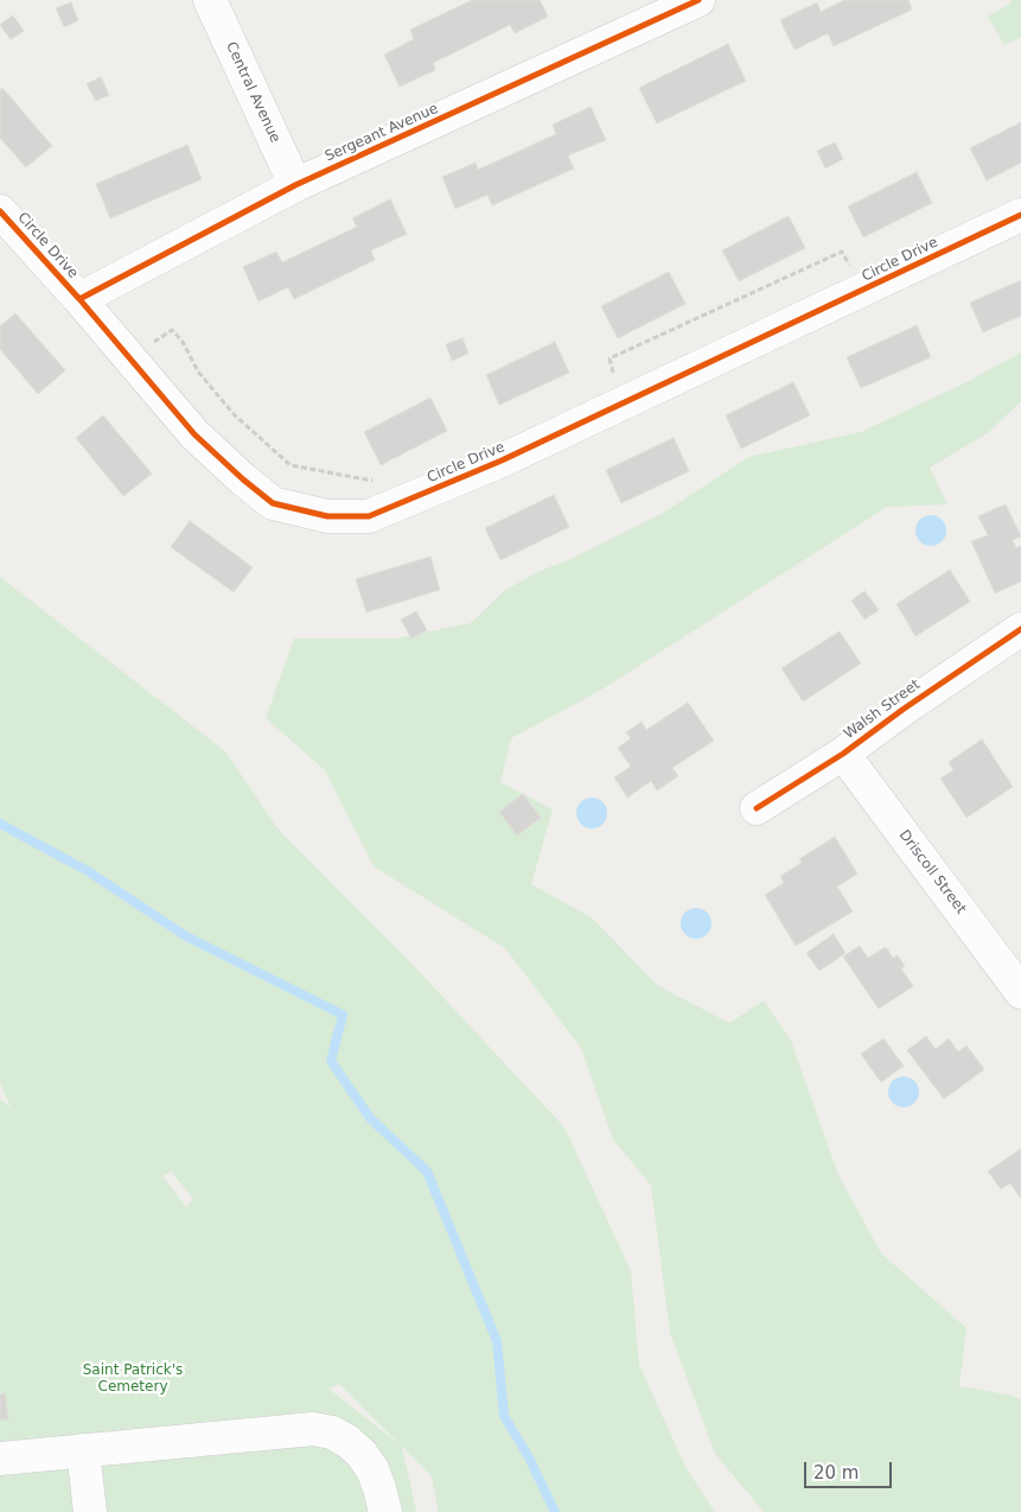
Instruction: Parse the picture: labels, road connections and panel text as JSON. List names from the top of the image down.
{
  "streets": {
    "street": [
      "Central Avenue",
      "Sergeant Avenue",
      "Circle Drive",
      "Walsh Street",
      "Driscoll Street"
    ]
  },
  "crossings": [
    ["Central Avenue", "Sergeant Avenue"],
    ["Sergeant Avenue", "Circle Drive"],
    ["Walsh Street", "Driscoll Street"]
  ],
  "parks": ["Saint Patrick's Cemetery"],
  "scale_bar": "20 m"
}
